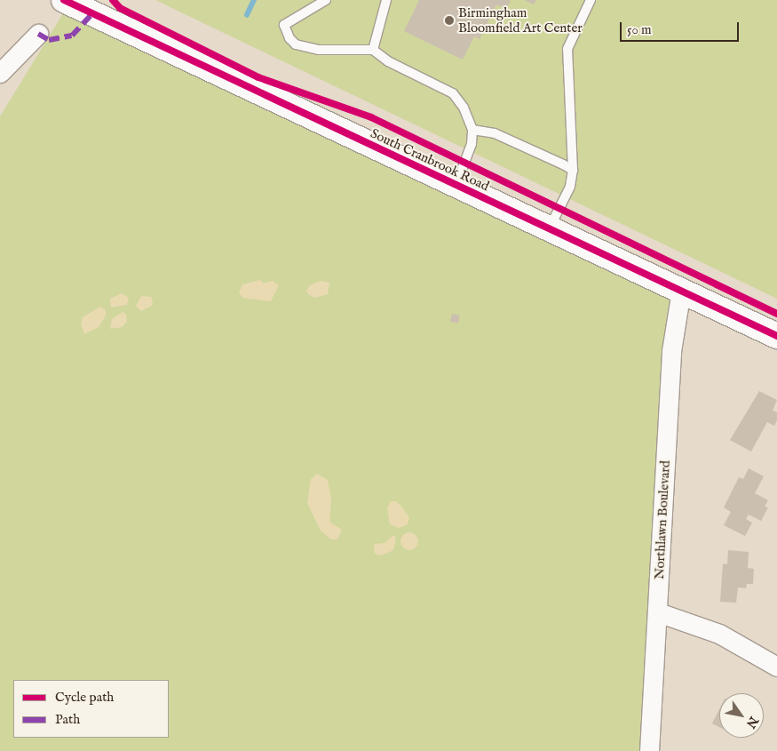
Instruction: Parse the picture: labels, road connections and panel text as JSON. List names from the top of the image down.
{
  "streets": {
    "street": ["South Cranbrook Road", "Northlawn Boulevard"]
  },
  "crossings": [
    ["South Cranbrook Road", "Northlawn Boulevard"]
  ],
  "places": ["Birmingham Bloomfield Art Center"],
  "legend": ["Cycle path", "Path"],
  "scale_bar": "50 m",
  "north": "bottom right"
}
